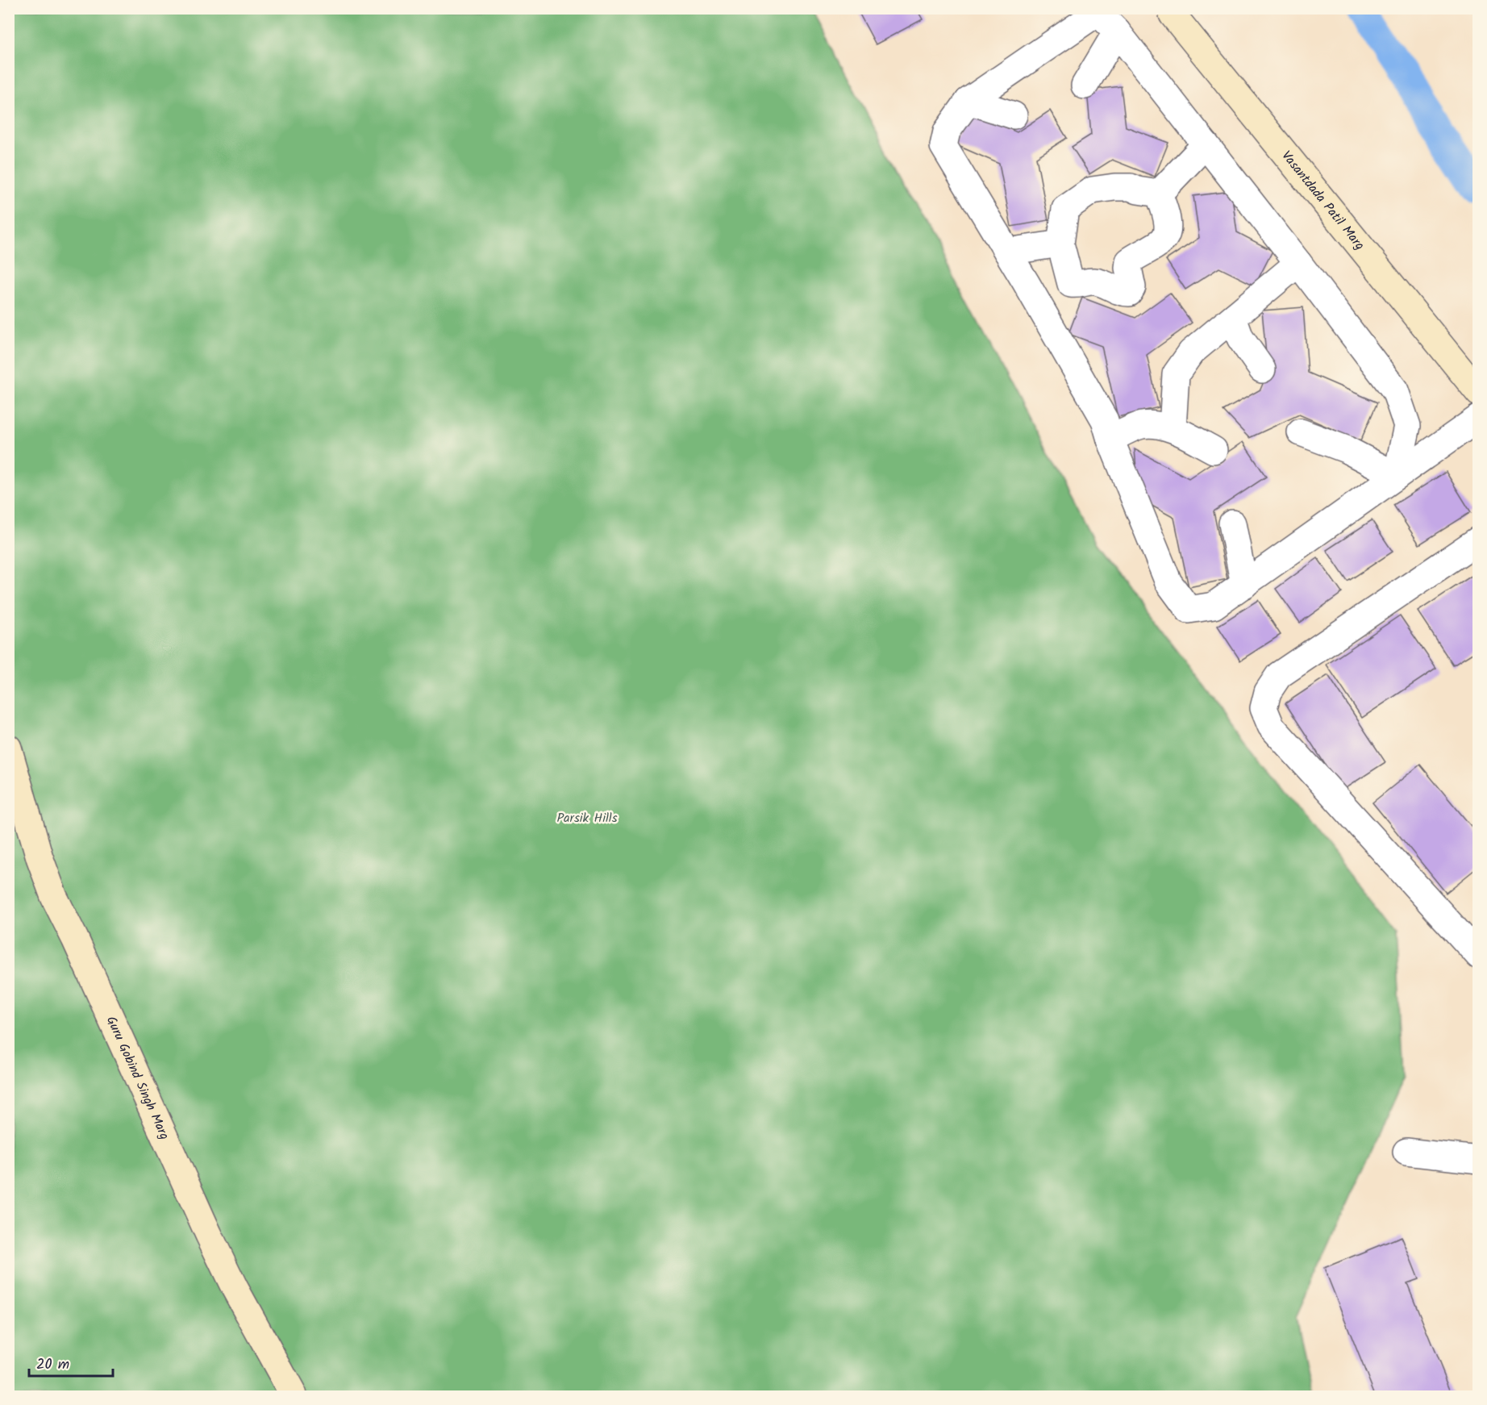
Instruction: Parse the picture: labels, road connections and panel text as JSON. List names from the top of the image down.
{
  "streets": {
    "street": ["Vasantdada Patil Marg", "Guru Gobind Singh Marg"]
  },
  "parks": ["Parsik Hills"],
  "scale_bar": "20 m"
}
